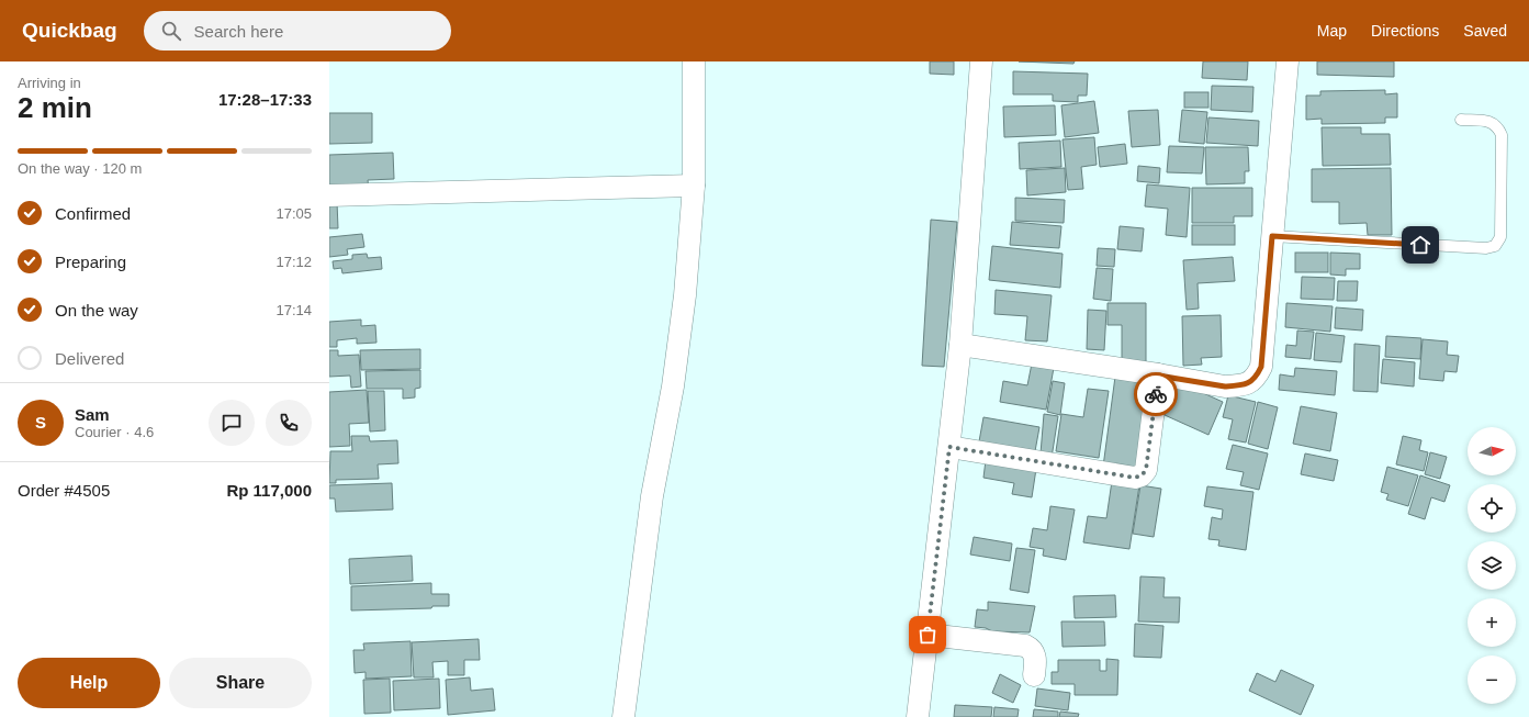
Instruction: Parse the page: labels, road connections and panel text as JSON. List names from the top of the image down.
{
  "north": "right",
  "page": {
    "header": "Quickbag",
    "search": "Search here",
    "nav": ["Map", "Directions", "Saved"],
    "heading": ["2 min", "Arriving in", "17:28–17:33"],
    "panel": [
      "Sam",
      "Courier · 4.6",
      "Order #4505",
      "Rp 117,000"
    ],
    "bar": "On the way · 120 m",
    "list": [
      ["Confirmed", "17:05"],
      ["Preparing", "17:12"],
      ["On the way", "17:14"],
      "Delivered"
    ],
    "round": "S",
    "map_buttons": ["+", "−"],
    "buttons": ["Help", "Share"]
  }
}
